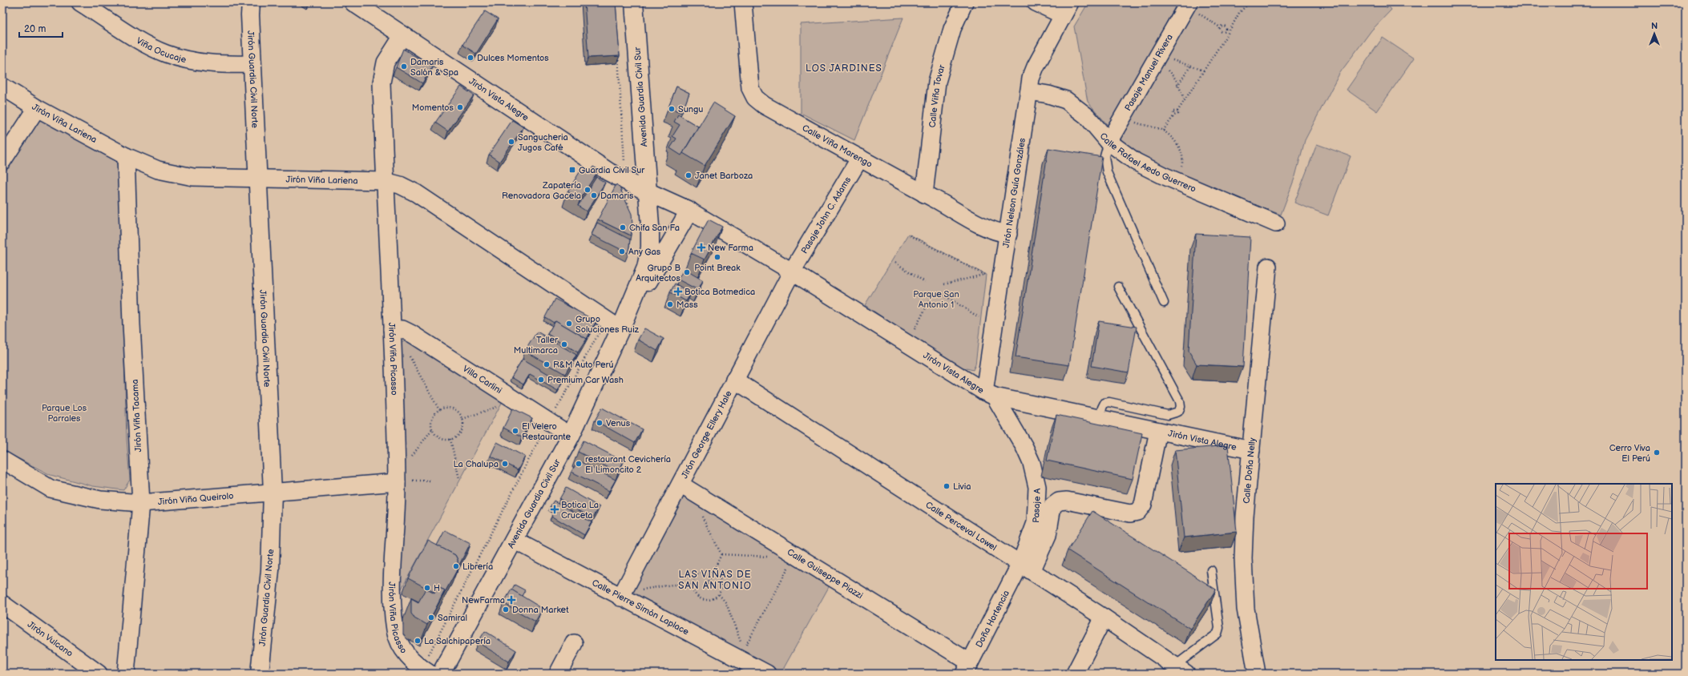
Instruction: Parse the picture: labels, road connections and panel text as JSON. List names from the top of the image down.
{
  "streets": {
    "main road": ["Jirón Guardia Civil Norte", "Avenida Guardia Civil Sur", "Jirón Vista Alegre"],
    "street": [
      "Viña Ocucaje",
      "Pasaje Manuel Rivera",
      "Calle Viña Tovar",
      "Jirón Viña Lariena",
      "Calle Viña Marengo",
      "Calle Rafael Aedo Guerrero",
      "Jirón Nelson Guía Gonzáles",
      "Pasaje John C. Adams",
      "Jirón Viña Picasso",
      "Villa Carlini",
      "Jirón Viña Tacama",
      "Jirón George Ellery Hale",
      "Calle Doña Nelly",
      "Jirón Viña Queirolo",
      "Pasaje A",
      "Calle Perceval Lowel",
      "Calle Guiseppe Piazzi",
      "Calle Pierre Simón Laplace",
      "Doña Hortencia",
      "Jirón Vulcano"
    ]
  },
  "crossings": [
    ["Viña Ocucaje", "Jirón Guardia Civil Norte"],
    ["Pasaje Manuel Rivera", "Calle Rafael Aedo Guerrero"],
    ["Jirón Guardia Civil Norte", "Jirón Viña Lariena"],
    ["Jirón Guardia Civil Norte", "Jirón Viña Queirolo"],
    ["Calle Viña Tovar", "Calle Viña Marengo"],
    ["Avenida Guardia Civil Sur", "Jirón Vista Alegre"],
    ["Avenida Guardia Civil Sur", "Jirón Viña Lariena"],
    ["Avenida Guardia Civil Sur", "Villa Carlini"],
    ["Avenida Guardia Civil Sur", "Calle Pierre Simón Laplace"],
    ["Jirón Vista Alegre", "Jirón Nelson Guía Gonzáles"],
    ["Jirón Vista Alegre", "Pasaje John C. Adams"],
    ["Jirón Vista Alegre", "Jirón Viña Picasso"],
    ["Jirón Vista Alegre", "Jirón George Ellery Hale"],
    ["Jirón Vista Alegre", "Calle Doña Nelly"],
    ["Jirón Vista Alegre", "Pasaje A"],
    ["Jirón Viña Lariena", "Jirón Viña Picasso"],
    ["Jirón Viña Lariena", "Jirón Viña Tacama"],
    ["Calle Viña Marengo", "Jirón Nelson Guía Gonzáles"],
    ["Calle Viña Marengo", "Pasaje John C. Adams"],
    ["Calle Rafael Aedo Guerrero", "Jirón Nelson Guía Gonzáles"],
    ["Jirón Nelson Guía Gonzáles", "Pasaje A"],
    ["Pasaje John C. Adams", "Jirón George Ellery Hale"],
    ["Jirón Viña Picasso", "Villa Carlini"],
    ["Jirón Viña Picasso", "Jirón Viña Queirolo"],
    ["Jirón Viña Tacama", "Jirón Viña Queirolo"],
    ["Jirón George Ellery Hale", "Calle Perceval Lowel"],
    ["Jirón George Ellery Hale", "Calle Guiseppe Piazzi"],
    ["Jirón George Ellery Hale", "Calle Pierre Simón Laplace"],
    ["Pasaje A", "Calle Perceval Lowel"],
    ["Pasaje A", "Doña Hortencia"],
    ["Calle Perceval Lowel", "Doña Hortencia"],
    ["Calle Guiseppe Piazzi", "Doña Hortencia"]
  ],
  "districts": ["LOS JARDINES", "LAS VIÑAS DE SAN ANTONIO"],
  "parks": ["Parque San Antonio 1", "Parque Los Parrales"],
  "places": {
    "other": [
      "Dulces Momentos",
      "Damaris Salón & Spa",
      "Momentos",
      "Sungu",
      "Sangucheria Jugos Café",
      "Janet Barboza",
      "Zapatería Renovadora Gacela",
      "Damaris",
      "Chifa San Fa",
      "Any Gas",
      "Point Break",
      "Grupo B Arquitectos",
      "Mass",
      "Grupo Soluciones Ruiz",
      "Taller Multimarca",
      "R&M Auto Perú",
      "Premium Car Wash",
      "Venus",
      "El Velero Restaurante",
      "Cerro Viva El Perú",
      "La Chalupa",
      "restaurant Cevichería El Limoncito 2",
      "Livia",
      "Librería",
      "H",
      "Donna Market",
      "Samiral",
      "La Salchipapería"
    ],
    "transit": ["Guardia Civil Sur"],
    "health": [
      "New Farma",
      "Botica Botmedica",
      "Botica La Cruceta",
      "NewFarma"
    ]
  },
  "scale_bar": "20 m",
  "north": "top"
}
